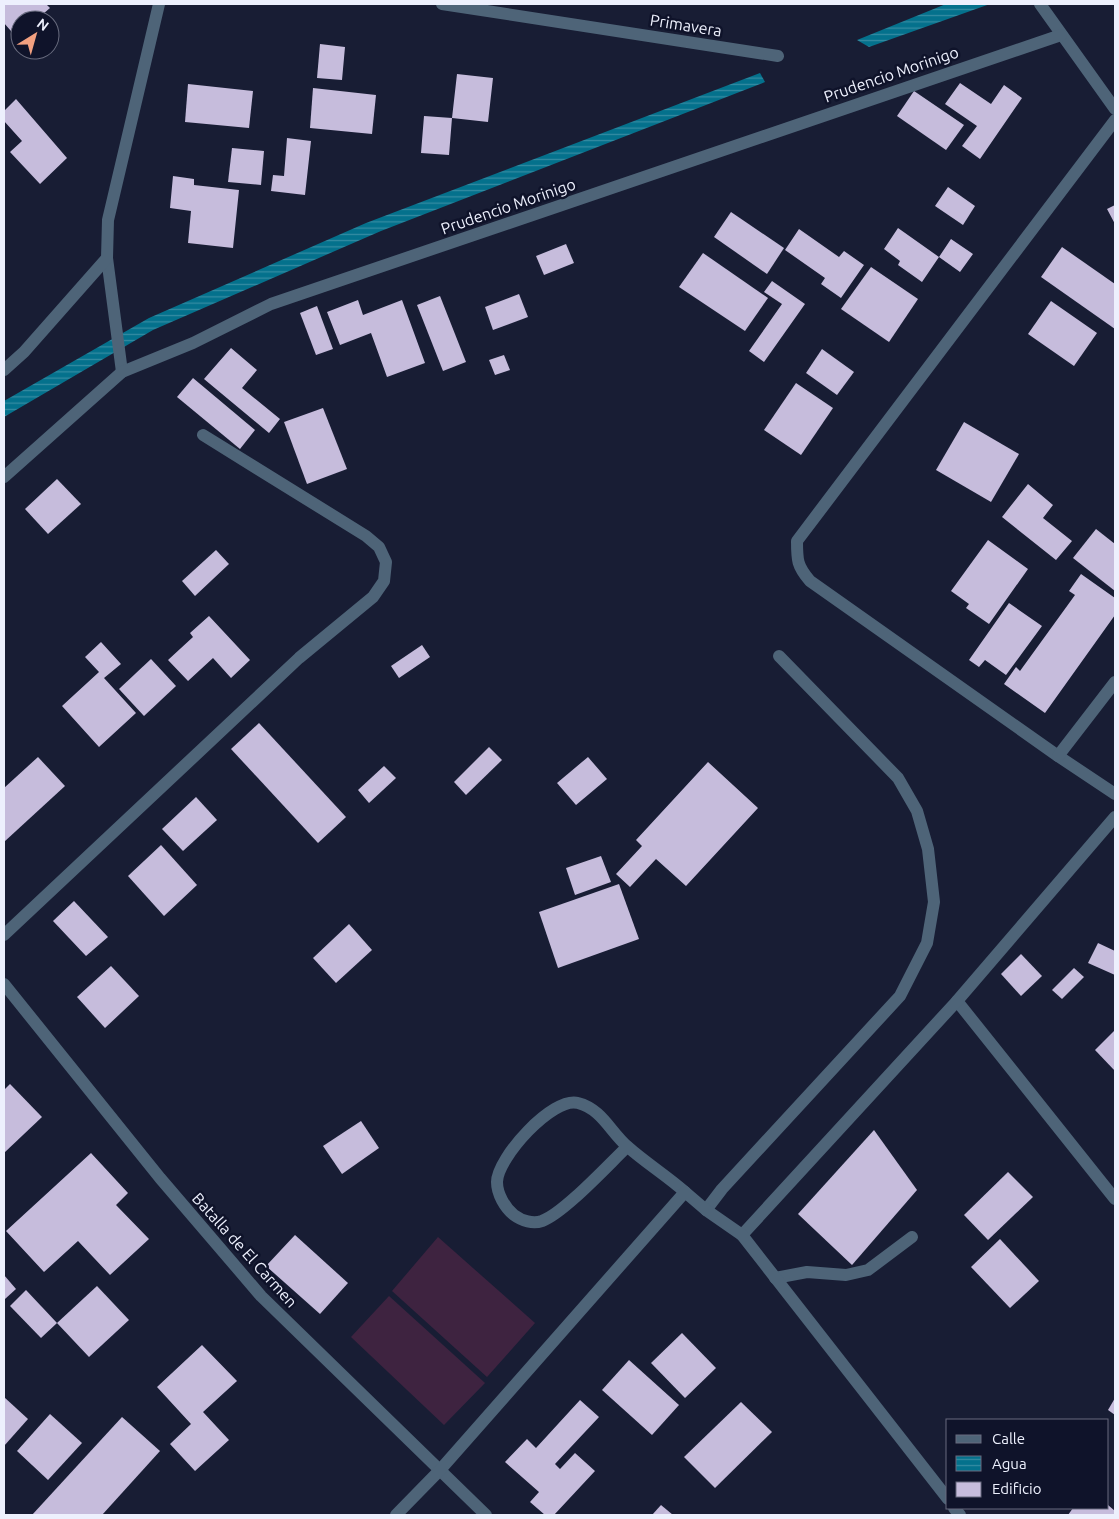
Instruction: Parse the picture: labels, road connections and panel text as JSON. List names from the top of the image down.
{
  "streets": {
    "street": ["Primavera", "Prudencio Morinigo", "Batalla de El Carmen"]
  },
  "legend": ["Calle", "Agua", "Edificio"],
  "north": "top right"
}
